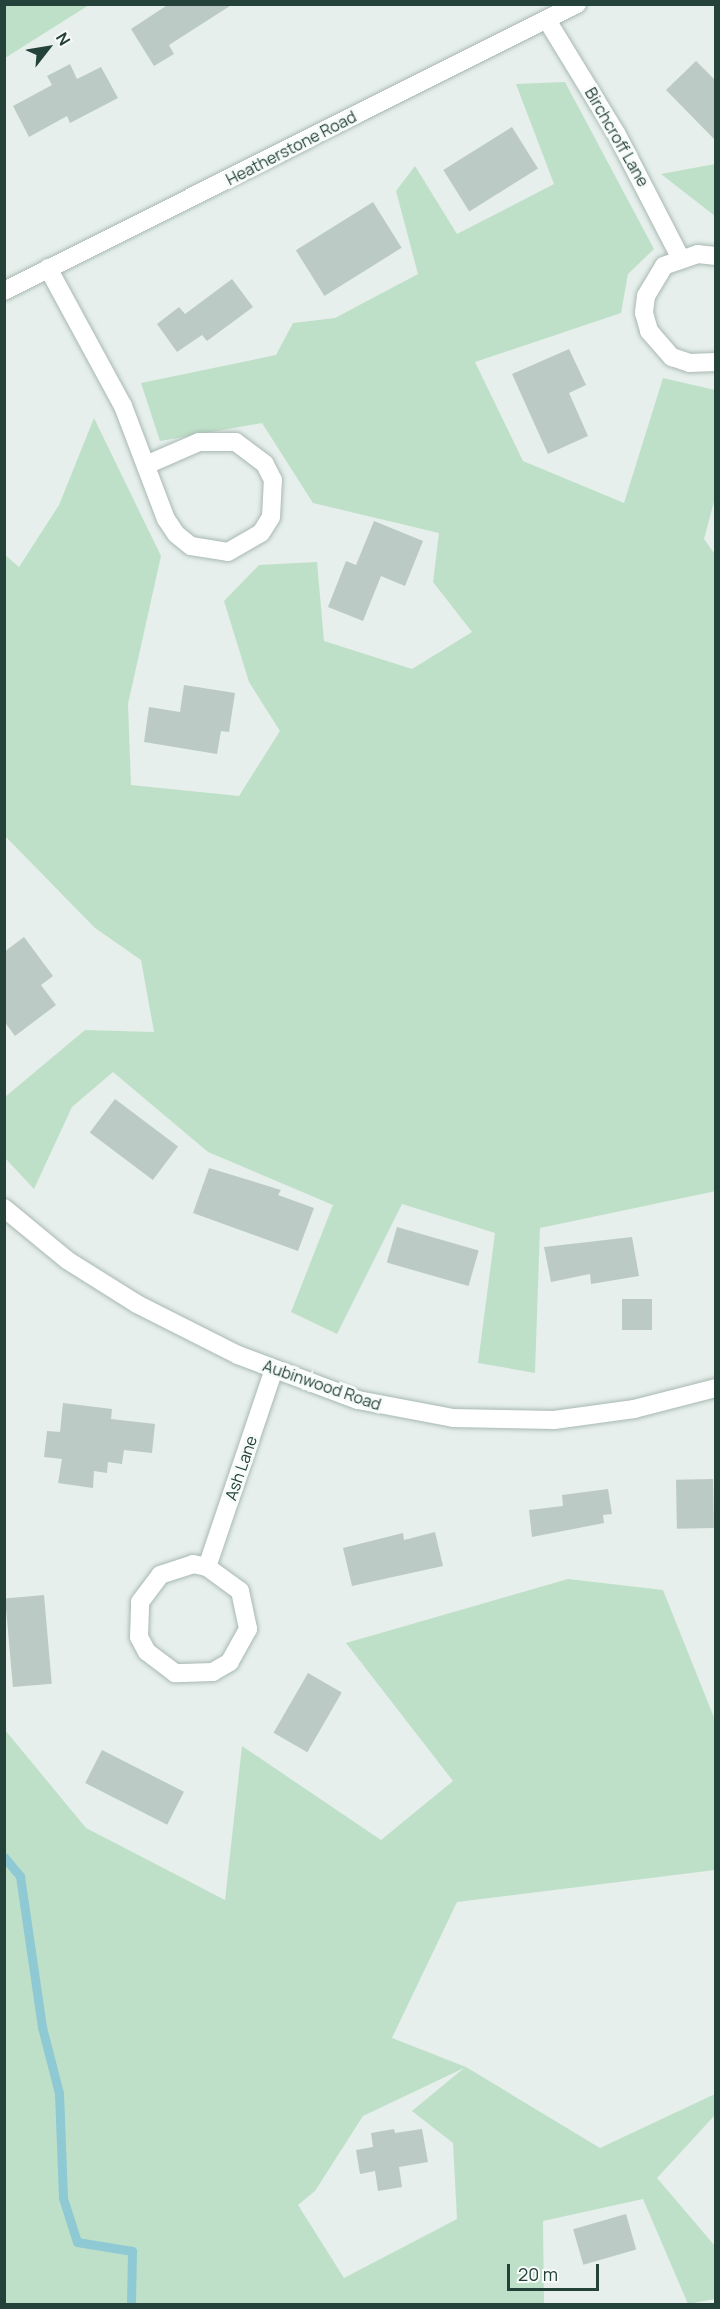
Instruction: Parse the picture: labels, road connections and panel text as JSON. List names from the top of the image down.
{
  "streets": {
    "street": [
      "Birchcroff Lane",
      "Heatherstone Road",
      "Aubinwood Road",
      "Ash Lane"
    ]
  },
  "crossings": [
    ["Birchcroff Lane", "Heatherstone Road"],
    ["Aubinwood Road", "Ash Lane"]
  ],
  "scale_bar": "20 m",
  "north": "top right"
}
